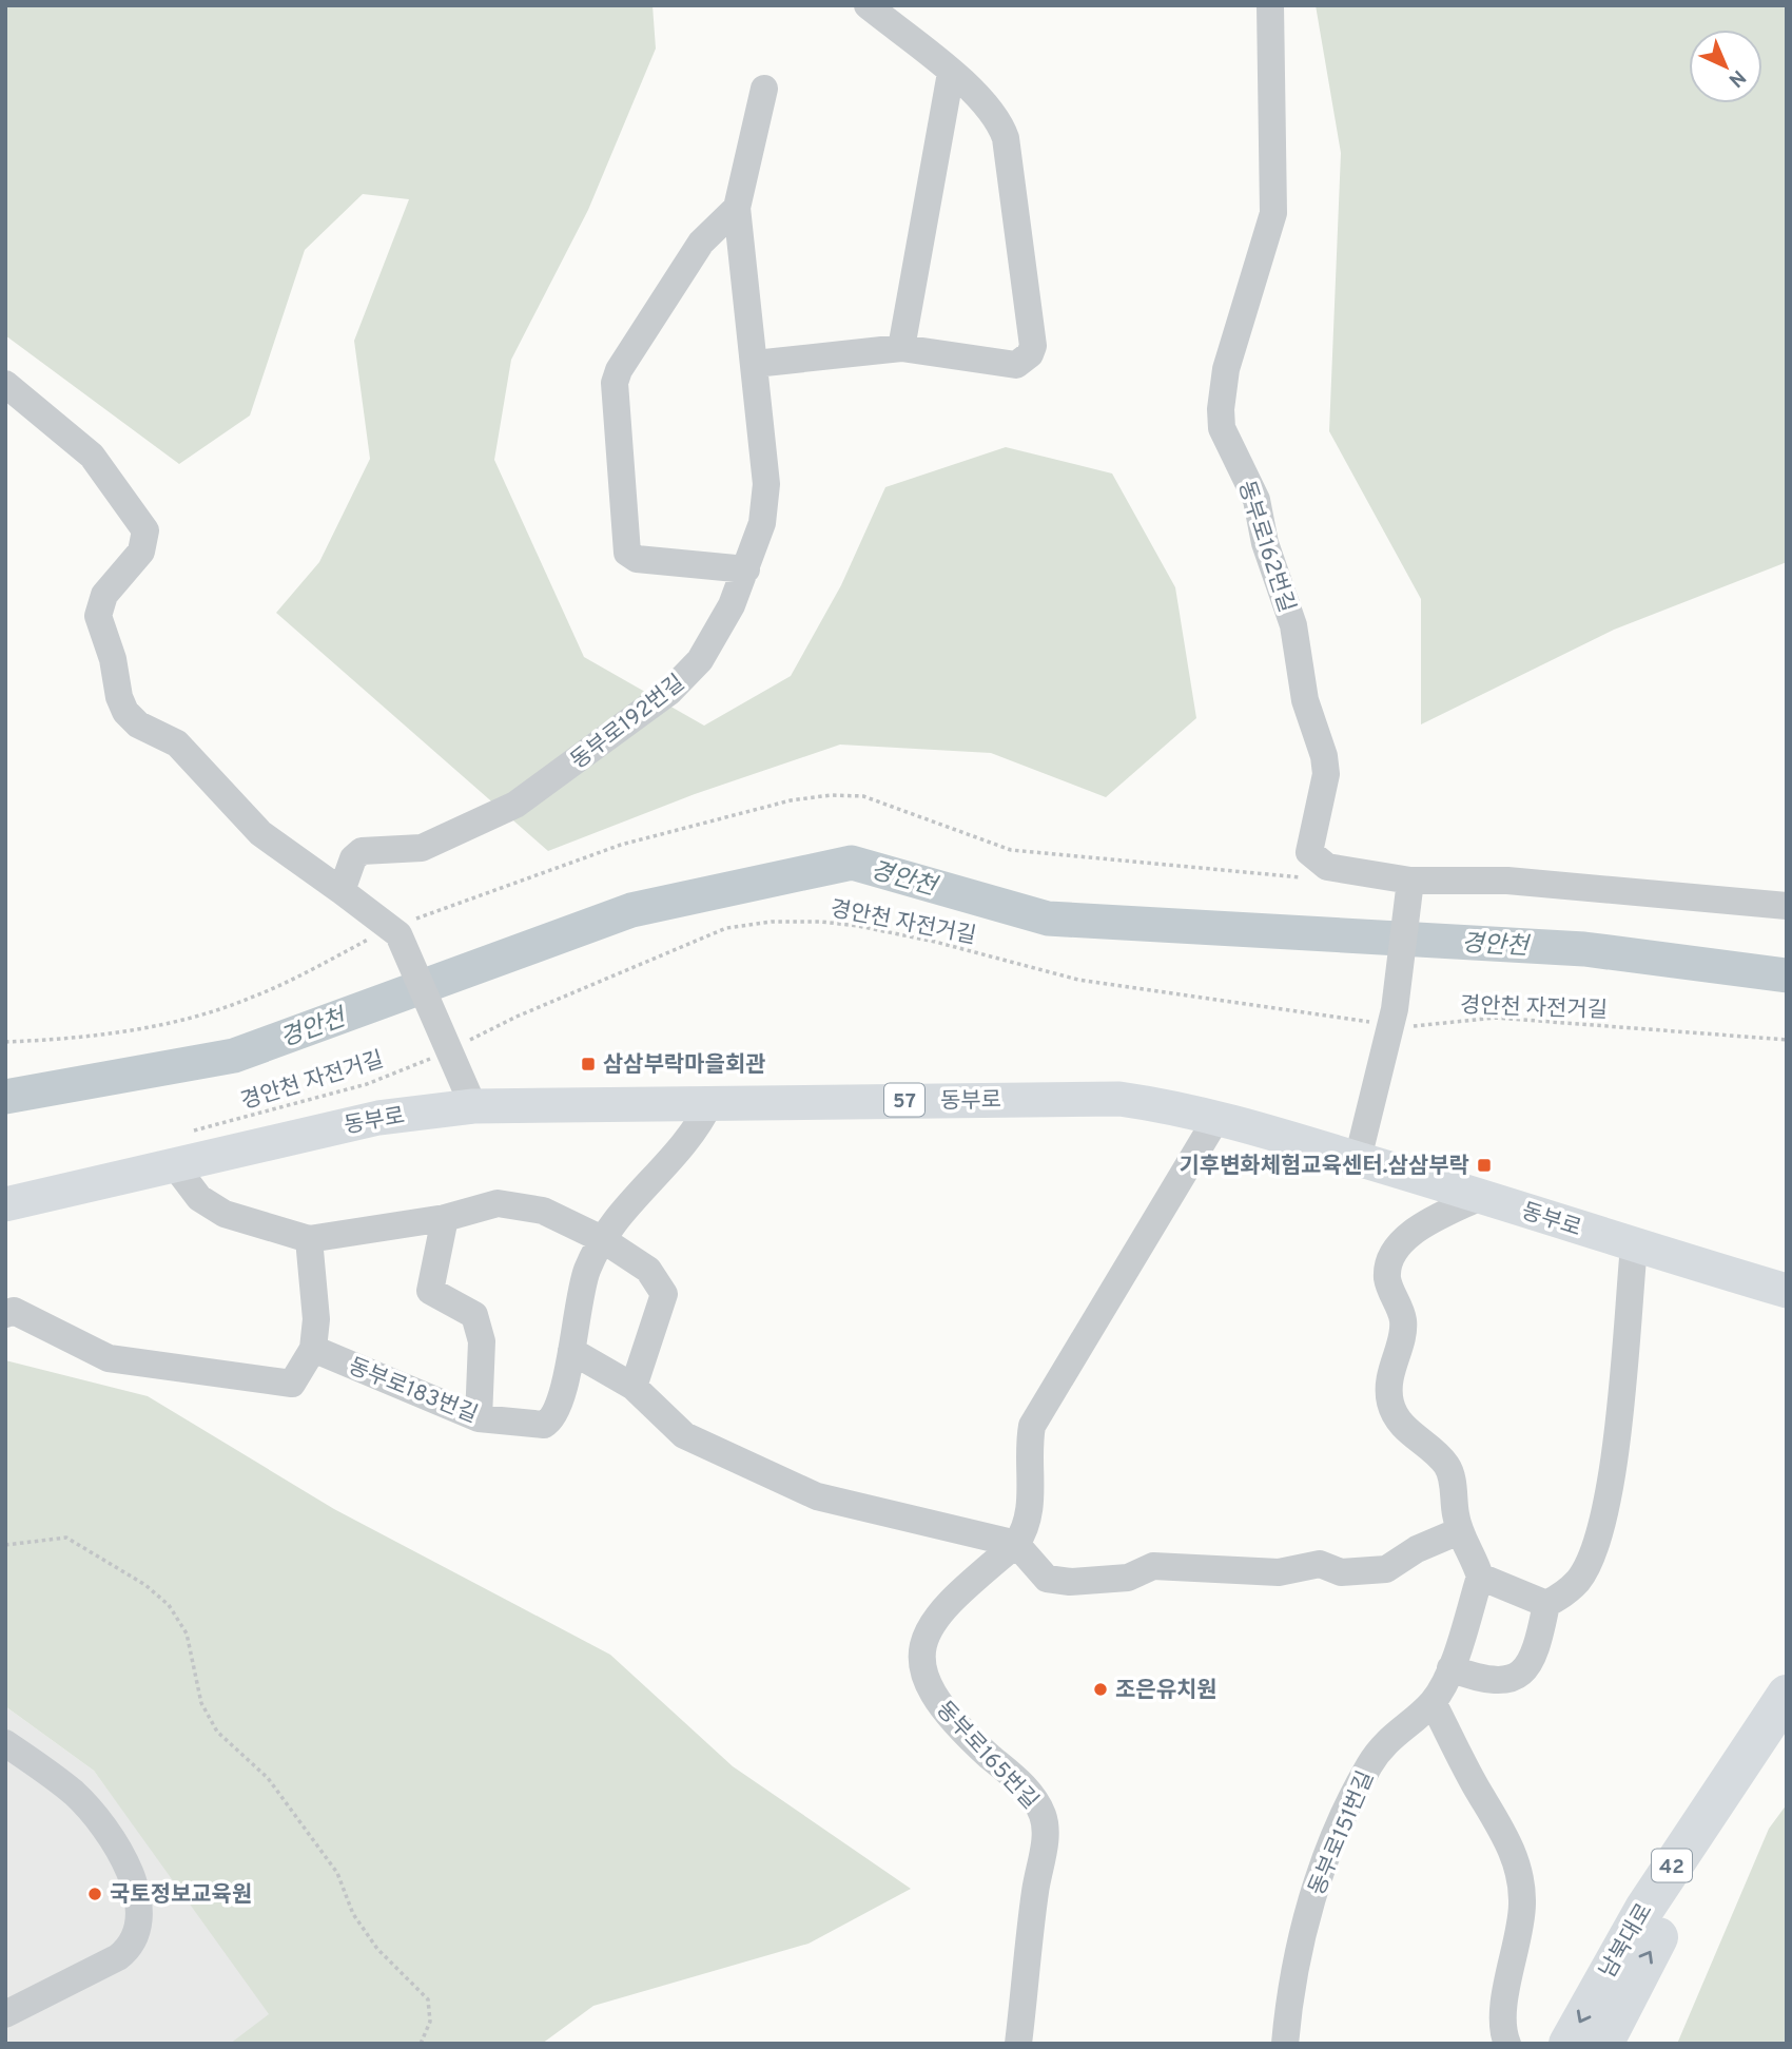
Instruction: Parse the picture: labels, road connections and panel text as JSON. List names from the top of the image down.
{
  "streets": {
    "highway": ["42", "남북대로"],
    "main road": ["57", "동부로"],
    "street": [
      "동부로162번길",
      "동부로192번길",
      "동부로183번길",
      "동부로165번길",
      "동부로151번길"
    ],
    "path": ["경안천 자전거길"]
  },
  "crossings": [
    ["동부로", "동부로183번길"],
    ["동부로", "동부로165번길"]
  ],
  "water": ["경안천"],
  "places": {
    "transit": ["삼삼부락마을회관", "기후변화체험교육센터.삼삼부락"],
    "other": ["조은유치원", "국토정보교육원"]
  },
  "north": "bottom right"
}
